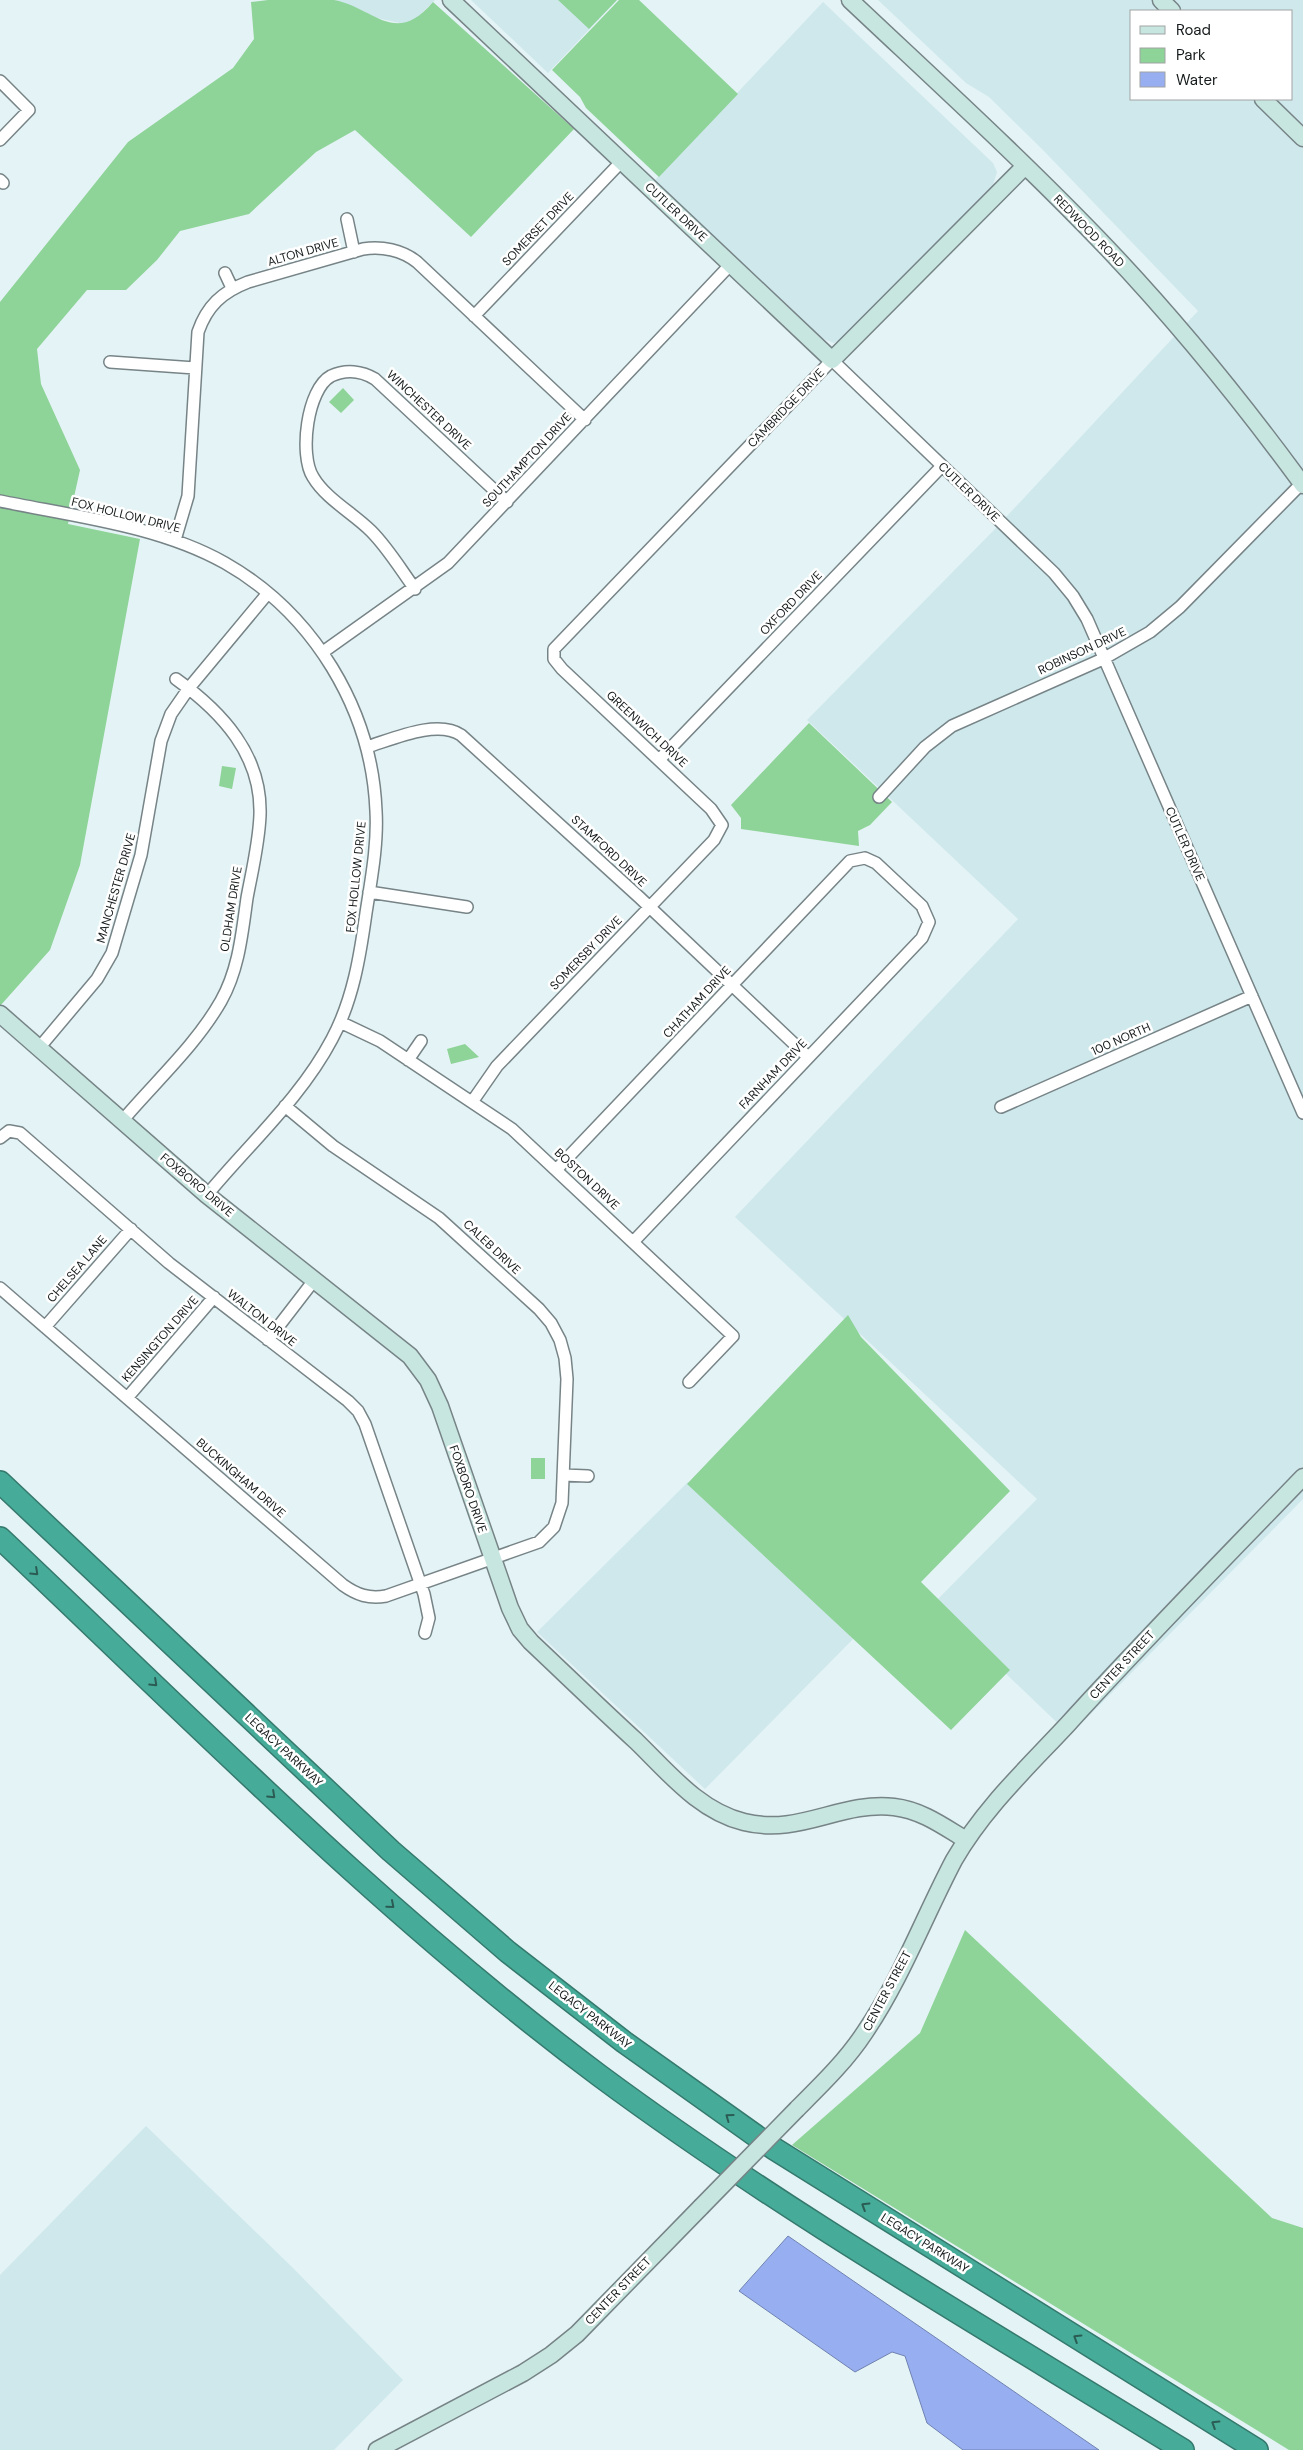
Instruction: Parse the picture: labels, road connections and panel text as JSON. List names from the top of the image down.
{
  "streets": {
    "highway": ["LEGACY PARKWAY"],
    "street": [
      "CUTLER DRIVE",
      "SOMERSET DRIVE",
      "REDWOOD ROAD",
      "ALTON DRIVE",
      "CAMBRIDGE DRIVE",
      "WINCHESTER DRIVE",
      "SOUTHAMPTON DRIVE",
      "FOX HOLLOW DRIVE",
      "OXFORD DRIVE",
      "ROBINSON DRIVE",
      "GREENWICH DRIVE",
      "STAMFORD DRIVE",
      "MANCHESTER DRIVE",
      "OLDHAM DRIVE",
      "SOMERSBY DRIVE",
      "CHATHAM DRIVE",
      "100 NORTH",
      "FARNHAM DRIVE",
      "BOSTON DRIVE",
      "FOXBORO DRIVE",
      "CALEB DRIVE",
      "CHELSEA LANE",
      "WALTON DRIVE",
      "KENSINGTON DRIVE",
      "BUCKINGHAM DRIVE",
      "CENTER STREET"
    ]
  },
  "crossings": [
    ["CUTLER DRIVE", "SOMERSET DRIVE"],
    ["CUTLER DRIVE", "CAMBRIDGE DRIVE"],
    ["CUTLER DRIVE", "SOUTHAMPTON DRIVE"],
    ["CUTLER DRIVE", "OXFORD DRIVE"],
    ["CUTLER DRIVE", "ROBINSON DRIVE"],
    ["CUTLER DRIVE", "100 NORTH"],
    ["SOMERSET DRIVE", "ALTON DRIVE"],
    ["REDWOOD ROAD", "CAMBRIDGE DRIVE"],
    ["REDWOOD ROAD", "ROBINSON DRIVE"],
    ["ALTON DRIVE", "SOUTHAMPTON DRIVE"],
    ["ALTON DRIVE", "FOX HOLLOW DRIVE"],
    ["CAMBRIDGE DRIVE", "GREENWICH DRIVE"],
    ["WINCHESTER DRIVE", "SOUTHAMPTON DRIVE"],
    ["SOUTHAMPTON DRIVE", "FOX HOLLOW DRIVE"],
    ["FOX HOLLOW DRIVE", "STAMFORD DRIVE"],
    ["FOX HOLLOW DRIVE", "MANCHESTER DRIVE"],
    ["FOX HOLLOW DRIVE", "BOSTON DRIVE"],
    ["FOX HOLLOW DRIVE", "FOXBORO DRIVE"],
    ["FOX HOLLOW DRIVE", "CALEB DRIVE"],
    ["OXFORD DRIVE", "GREENWICH DRIVE"],
    ["GREENWICH DRIVE", "SOMERSBY DRIVE"],
    ["STAMFORD DRIVE", "SOMERSBY DRIVE"],
    ["STAMFORD DRIVE", "CHATHAM DRIVE"],
    ["STAMFORD DRIVE", "FARNHAM DRIVE"],
    ["MANCHESTER DRIVE", "OLDHAM DRIVE"],
    ["MANCHESTER DRIVE", "FOXBORO DRIVE"],
    ["OLDHAM DRIVE", "FOXBORO DRIVE"],
    ["SOMERSBY DRIVE", "BOSTON DRIVE"],
    ["CHATHAM DRIVE", "FARNHAM DRIVE"],
    ["CHATHAM DRIVE", "BOSTON DRIVE"],
    ["FARNHAM DRIVE", "BOSTON DRIVE"],
    ["FOXBORO DRIVE", "CALEB DRIVE"],
    ["FOXBORO DRIVE", "BUCKINGHAM DRIVE"],
    ["FOXBORO DRIVE", "CENTER STREET"],
    ["CALEB DRIVE", "BUCKINGHAM DRIVE"],
    ["CHELSEA LANE", "WALTON DRIVE"],
    ["CHELSEA LANE", "BUCKINGHAM DRIVE"],
    ["WALTON DRIVE", "KENSINGTON DRIVE"],
    ["WALTON DRIVE", "BUCKINGHAM DRIVE"],
    ["KENSINGTON DRIVE", "BUCKINGHAM DRIVE"]
  ],
  "legend": ["Road", "Park", "Water"]
}
